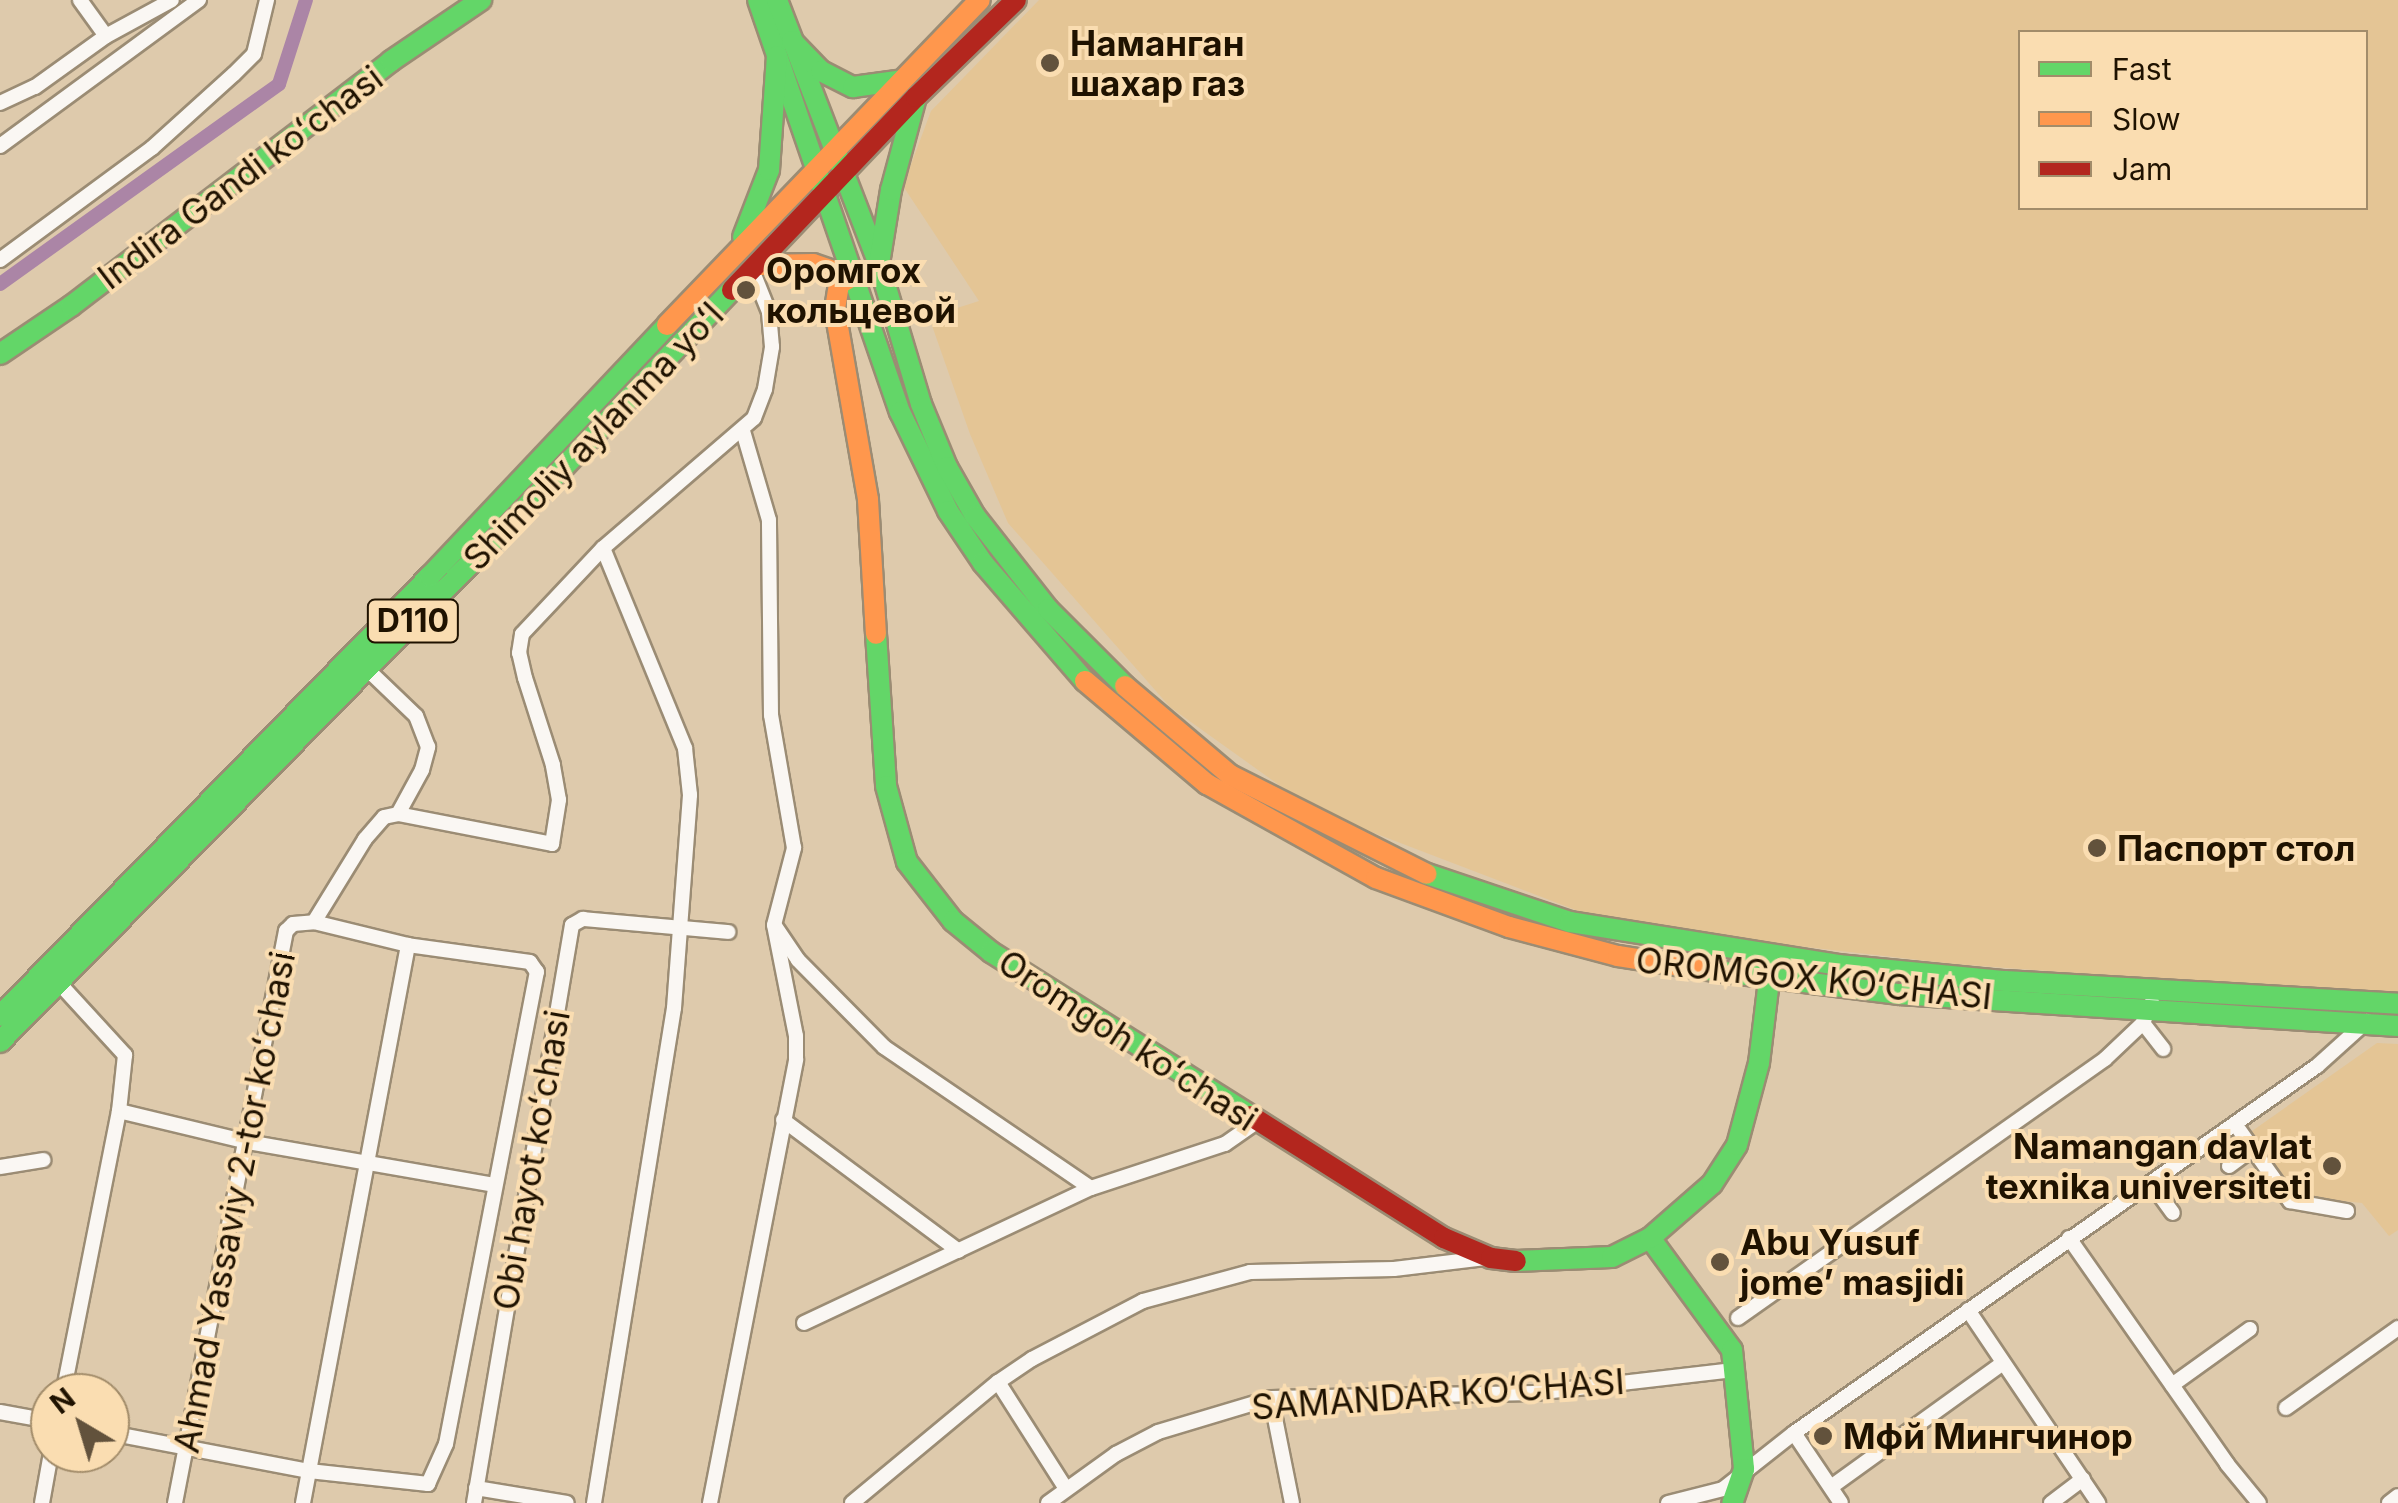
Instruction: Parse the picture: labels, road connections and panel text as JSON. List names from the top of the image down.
{
  "streets": {
    "main road": [
      "Indira Gandi koʻchasi",
      "Shimoliy aylanma yoʻl",
      "D110",
      "OROMGOX KO‘CHASI",
      "Oromgoh koʻchasi"
    ],
    "street": ["Obi hayot koʻchasi", "Ahmad Yassaviy 2-tor koʻchasi", "SAMANDAR KO‘CHASI"]
  },
  "crossings": [
    ["OROMGOX KO‘CHASI", "Oromgoh koʻchasi"]
  ],
  "places": [
    "Наманган шахар газ",
    "Оромгох кольцевой",
    "Паспорт стол",
    "Namangan davlat texnika universiteti",
    "Abu Yusuf jome’ masjidi",
    "Мфй Мингчинор"
  ],
  "legend": ["Fast", "Slow", "Jam"],
  "north": "top left"
}
